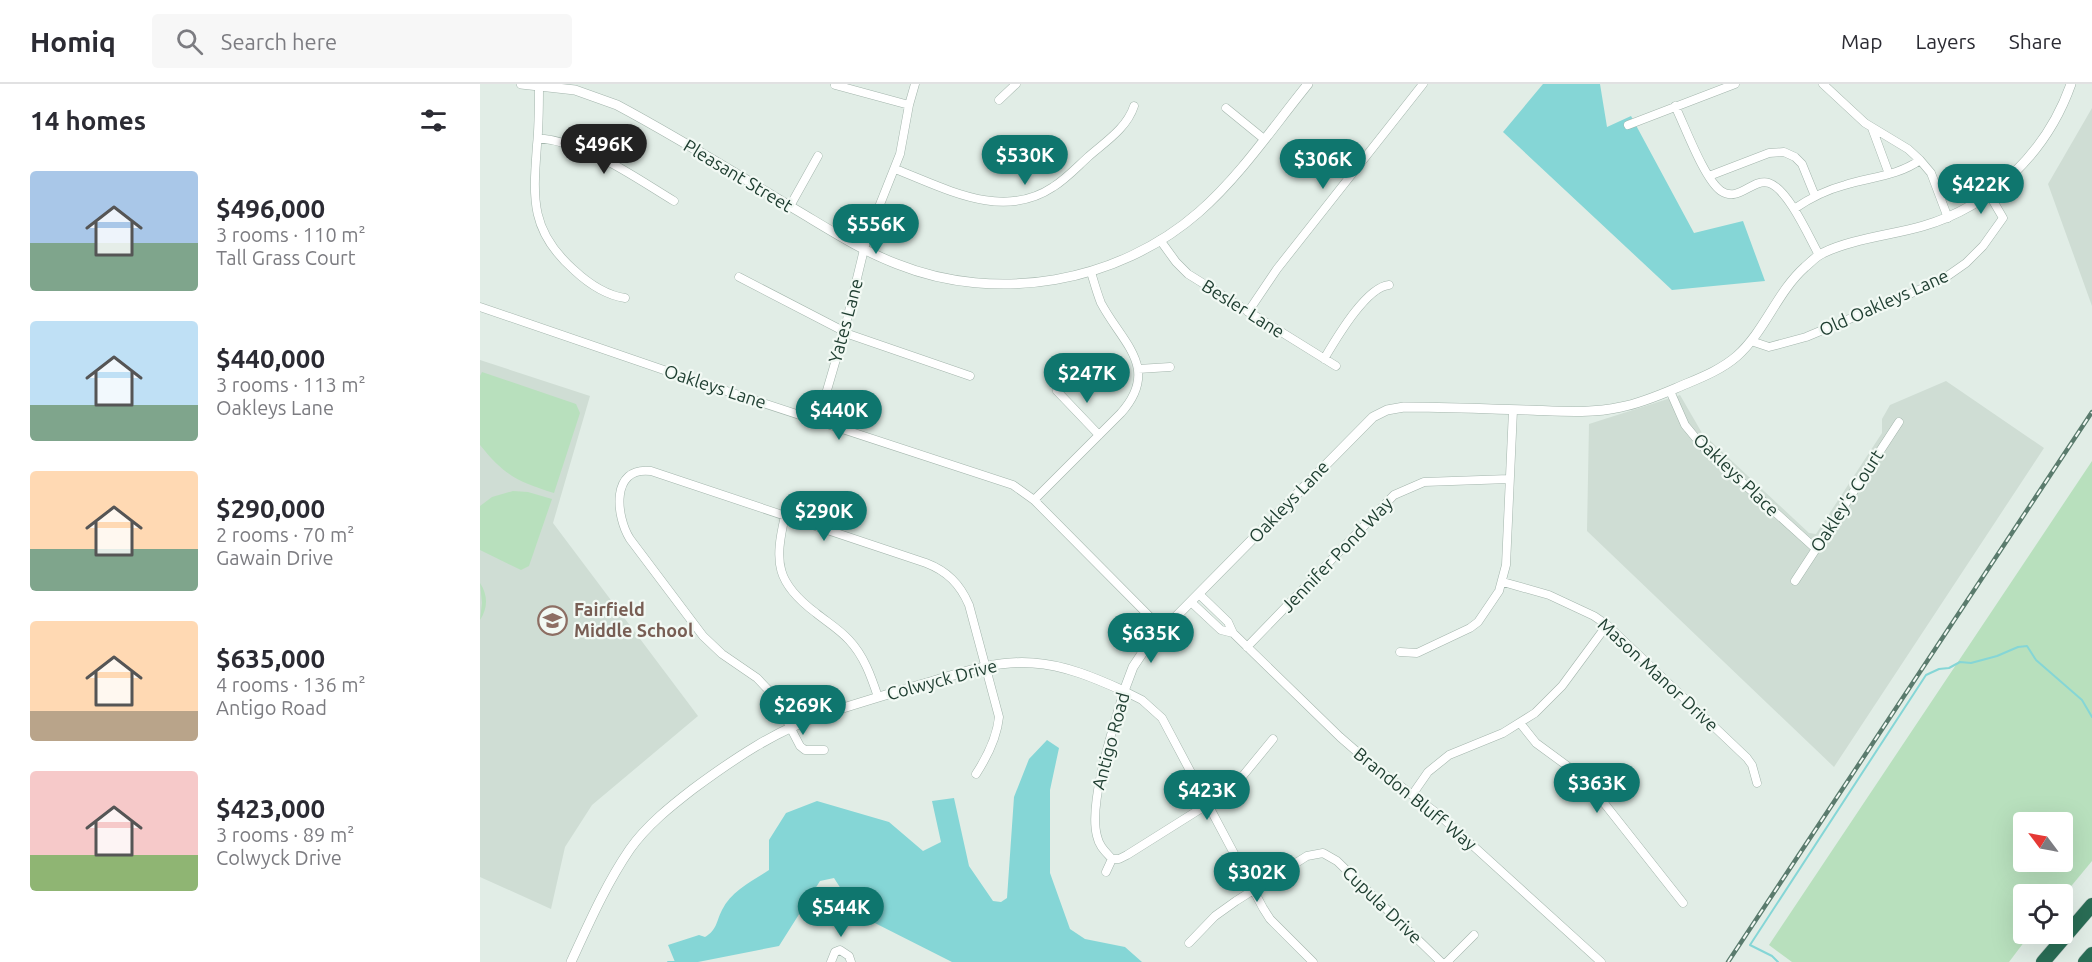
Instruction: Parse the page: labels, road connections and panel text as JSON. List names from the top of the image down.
{
  "streets": {
    "street": [
      "Pleasant Street",
      "Old Oakleys Lane",
      "Besler Lane",
      "Yates Lane",
      "Oakleys Lane",
      "Oakleys Place",
      "Oakley's Court",
      "Jennifer Pond Way",
      "Mason Manor Drive",
      "Colwyck Drive",
      "Antigo Road",
      "Brandon Bluff Way",
      "Cupula Drive"
    ]
  },
  "crossings": [
    ["Pleasant Street", "Besler Lane"],
    ["Pleasant Street", "Yates Lane"],
    ["Old Oakleys Lane", "Oakleys Lane"],
    ["Yates Lane", "Oakleys Lane"],
    ["Oakleys Lane", "Oakleys Place"],
    ["Oakleys Lane", "Antigo Road"],
    ["Oakleys Lane", "Brandon Bluff Way"],
    ["Oakleys Place", "Oakley's Court"],
    ["Jennifer Pond Way", "Brandon Bluff Way"],
    ["Colwyck Drive", "Antigo Road"],
    ["Colwyck Drive", "Cupula Drive"]
  ],
  "places": {
    "school or university": ["Fairfield Middle School"]
  },
  "north": "top left",
  "page": {
    "header": "Homiq",
    "search": "Search here",
    "nav": ["Map", "Layers", "Share"],
    "heading": "14 homes",
    "price": [
      "$496K",
      "$530K",
      "$306K",
      "$422K",
      "$556K",
      "$247K",
      "$440K",
      "$290K",
      "$635K",
      "$269K",
      "$363K",
      "$423K",
      "$302K",
      "$544K"
    ],
    "list": [
      {
        "name": "$496,000",
        "note": "3 rooms · 110 m² · Tall Grass Court"
      },
      {
        "name": "$440,000",
        "note": "3 rooms · 113 m² · Oakleys Lane"
      },
      {
        "name": "$290,000",
        "note": "2 rooms · 70 m² · Gawain Drive"
      },
      {
        "name": "$635,000",
        "note": "4 rooms · 136 m² · Antigo Road"
      },
      {
        "name": "$423,000",
        "note": "3 rooms · 89 m² · Colwyck Drive"
      }
    ]
  }
}
